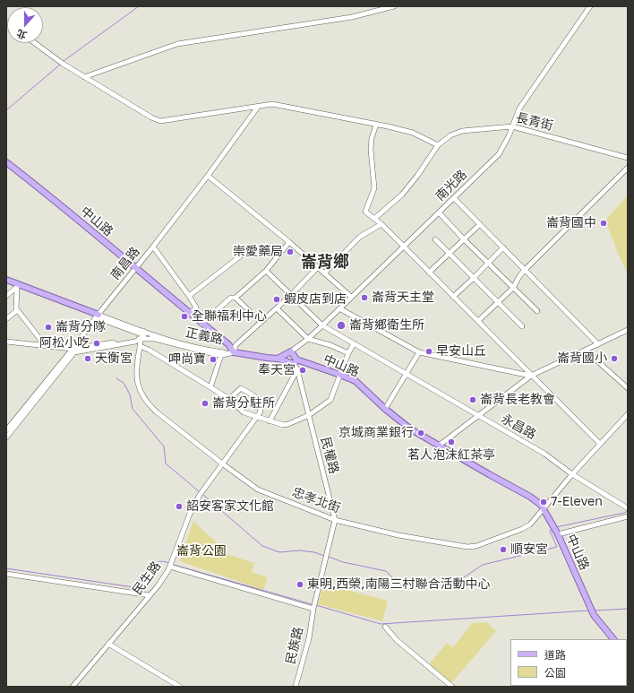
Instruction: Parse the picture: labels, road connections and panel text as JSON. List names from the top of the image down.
{
  "streets": {
    "main road": ["中山路", "正義路"],
    "street": [
      "長青街",
      "南光路",
      "南昌路",
      "永昌路",
      "民權路",
      "忠孝北街",
      "民生路",
      "民族路"
    ]
  },
  "crossings": [
    ["長青街", "南光路"],
    ["南光路", "永昌路"],
    ["中山路", "南昌路"],
    ["中山路", "正義路"],
    ["中山路", "民權路"],
    ["中山路", "忠孝北街"],
    ["南昌路", "正義路"],
    ["正義路", "忠孝北街"],
    ["永昌路", "忠孝北街"],
    ["民權路", "忠孝北街"],
    ["民權路", "民族路"],
    ["忠孝北街", "民生路"]
  ],
  "districts": ["崙背鄉"],
  "parks": ["崙背公園"],
  "places": [
    "崙背國中",
    "崇愛藥局",
    "崙背天主堂",
    "蝦皮店到店",
    "全聯福利中心",
    "崙背鄉衛生所",
    "崙背分隊",
    "阿松小吃",
    "早安山丘",
    "天衡宮",
    "崙背國小",
    "呷尚寶",
    "奉天宮",
    "崙背長老教會",
    "崙背分駐所",
    "京城商業銀行",
    "茗人泡沫紅茶亭",
    "7-Eleven",
    "詔安客家文化館",
    "順安宮",
    "東明,西榮,南陽三村聯合活動中心"
  ],
  "legend": ["道路", "公園"],
  "north": "bottom"
}
